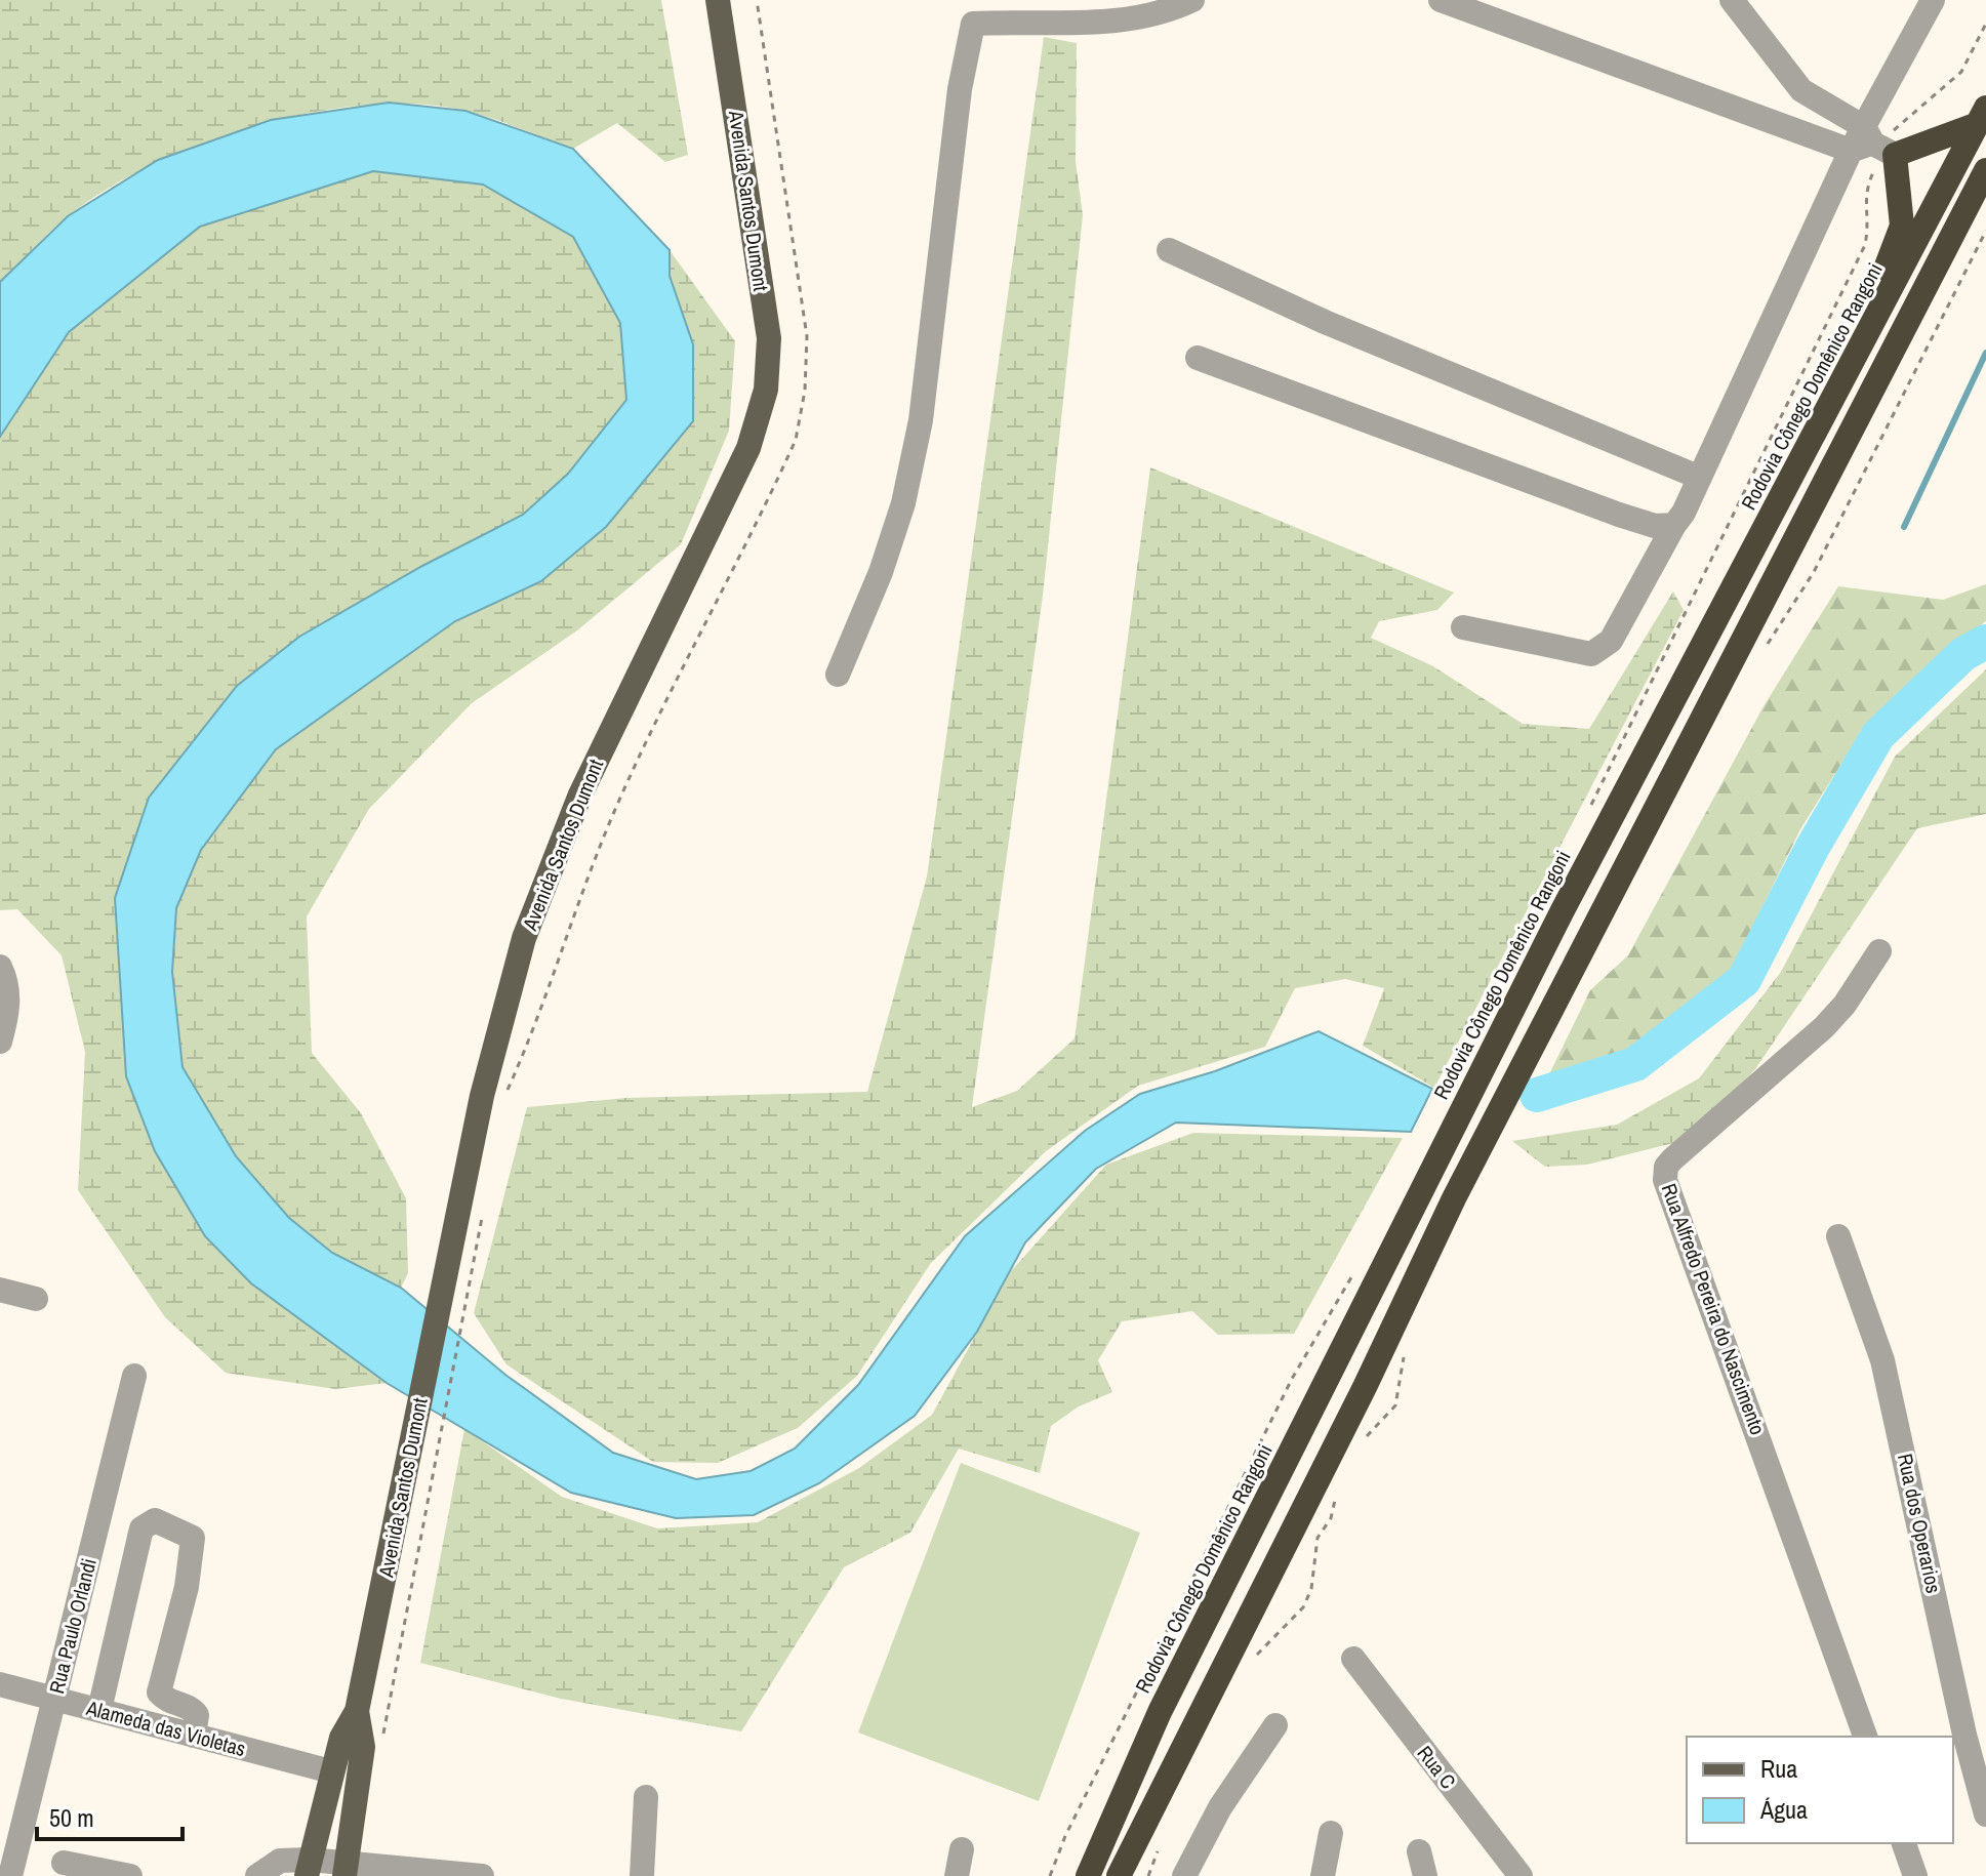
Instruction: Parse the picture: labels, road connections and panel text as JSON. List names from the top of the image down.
{
  "streets": {
    "highway": ["Rodovia Cônego Domênico Rangoni"],
    "main road": ["Avenida Santos Dumont"],
    "street": [
      "Rua Alfredo Pereira do Nascimento",
      "Rua dos Operarios",
      "Rua Paulo Orlandi",
      "Alameda das Violetas",
      "Rua C"
    ]
  },
  "crossings": [
    ["Avenida Santos Dumont", "Alameda das Violetas"],
    ["Rua Paulo Orlandi", "Alameda das Violetas"]
  ],
  "legend": ["Rua", "Água"],
  "scale_bar": "50 m"
}
